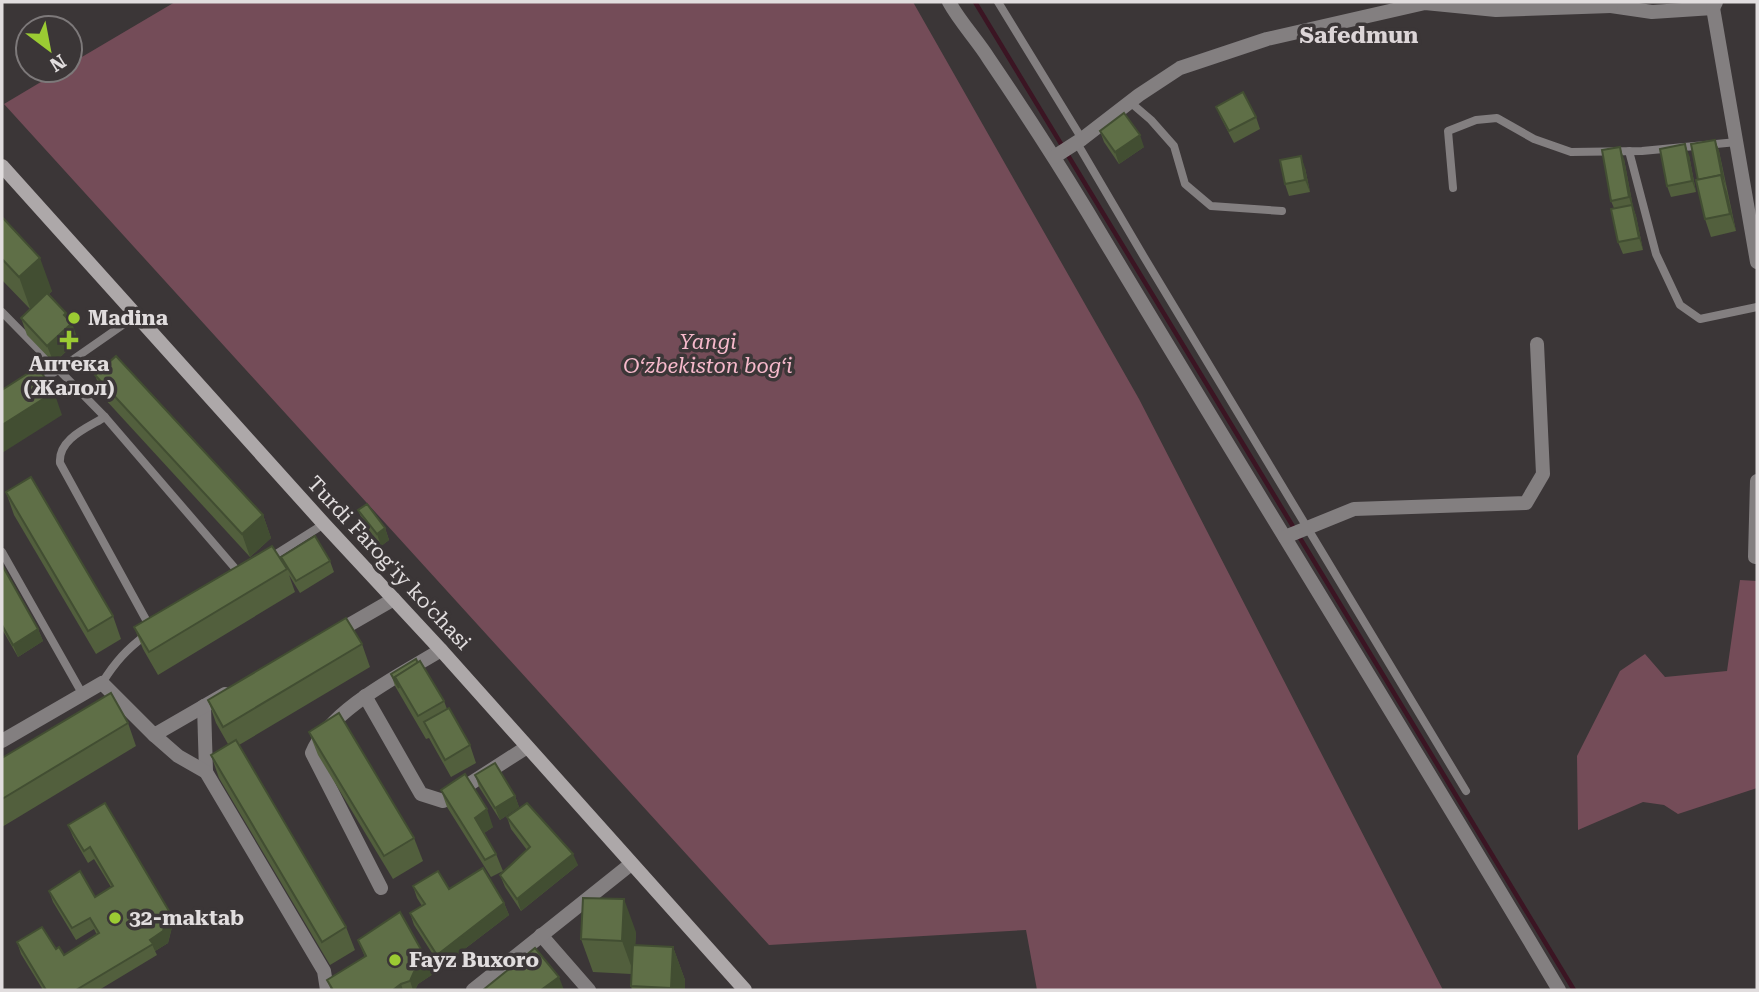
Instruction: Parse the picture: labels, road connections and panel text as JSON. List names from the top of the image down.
{
  "streets": {
    "main road": ["Turdi Farog'iy ko'chasi"]
  },
  "districts": ["Safedmun"],
  "parks": ["Yangi Oʻzbekiston bogʻi"],
  "places": {
    "other": ["Madina", "32-maktab", "Fayz Buxoro"],
    "health": ["Аптека (Жалол)"]
  },
  "north": "bottom right"
}
